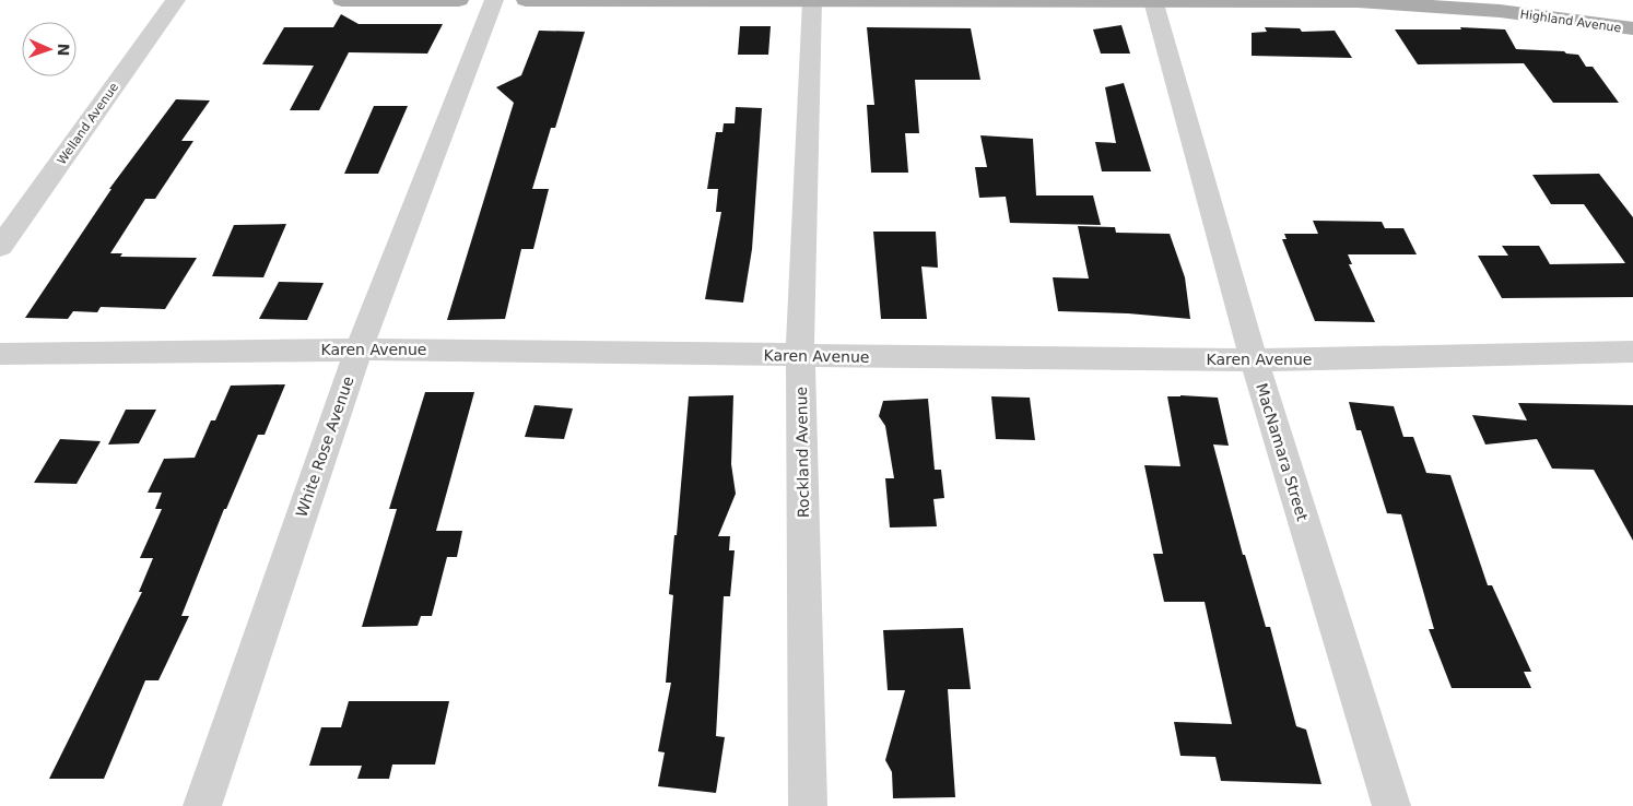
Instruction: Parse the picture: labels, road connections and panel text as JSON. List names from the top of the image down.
{
  "streets": {
    "main road": ["Highland Avenue"],
    "street": [
      "Welland Avenue",
      "Karen Avenue",
      "White Rose Avenue",
      "Rockland Avenue",
      "MacNamara Street"
    ]
  },
  "crossings": [
    ["Highland Avenue", "Rockland Avenue"],
    ["Highland Avenue", "MacNamara Street"],
    ["Karen Avenue", "White Rose Avenue"],
    ["Karen Avenue", "Rockland Avenue"],
    ["Karen Avenue", "MacNamara Street"]
  ],
  "north": "right"
}
